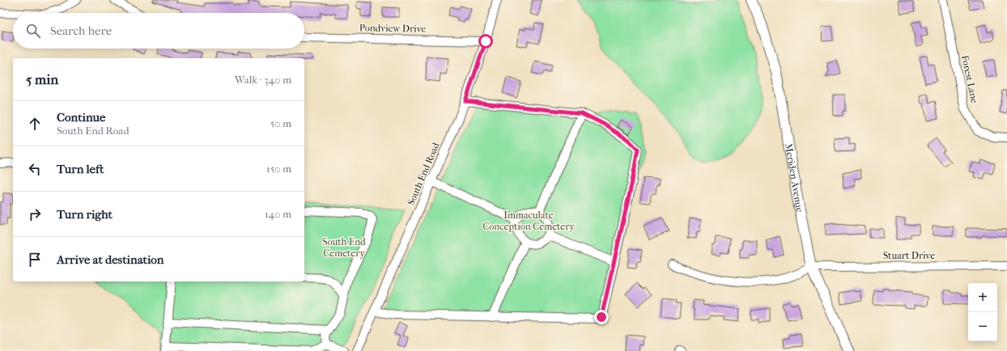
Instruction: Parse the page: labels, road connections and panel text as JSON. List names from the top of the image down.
{
  "streets": {
    "main road": ["Meriden Avenue"],
    "street": [
      "Pondview Drive",
      "Forest Lane",
      "South End Road",
      "Stuart Drive"
    ]
  },
  "crossings": [
    ["Pondview Drive", "South End Road"],
    ["Meriden Avenue", "Stuart Drive"]
  ],
  "parks": ["Immaculate Conception Cemetery", "South End Cemetery"],
  "page": {
    "search": "Search here",
    "heading": ["5 min", "Walk · 340 m"],
    "list": [
      ["Continue", "South End Road", "50 m"],
      ["Turn left", "150 m"],
      ["Turn right", "140 m"],
      "Arrive at destination"
    ],
    "map_buttons": ["+", "−"]
  }
}
